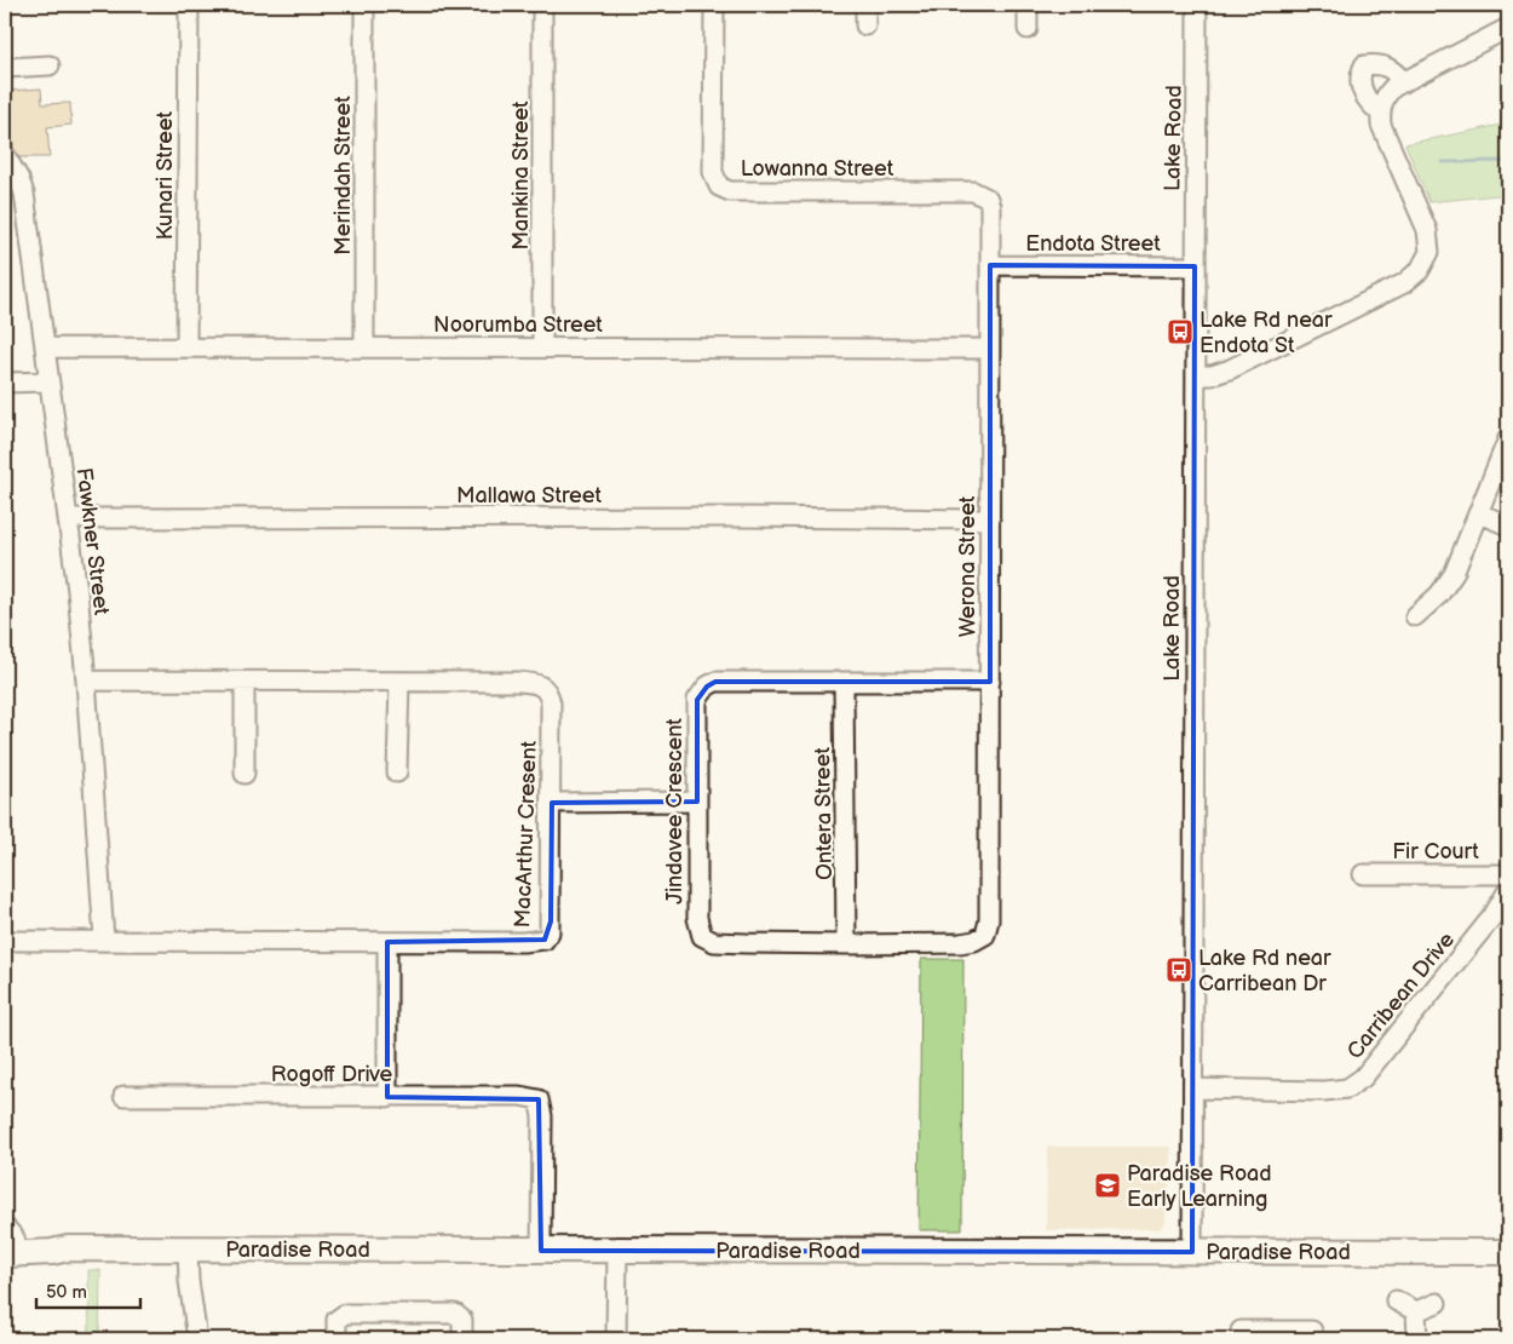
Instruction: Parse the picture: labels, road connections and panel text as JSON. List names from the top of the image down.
{
  "streets": {
    "main road": ["Paradise Road"],
    "street": [
      "Lake Road",
      "Lowanna Street",
      "Kunari Street",
      "Merindah Street",
      "Mankina Street",
      "Endota Street",
      "Noorumba Street",
      "Mallawa Street",
      "Fawkner Street",
      "Werona Street",
      "Jindavee Crescent",
      "Ontera Street",
      "MacArthur Cresent",
      "Fir Court",
      "Carribean Drive",
      "Rogoff Drive"
    ]
  },
  "crossings": [
    ["Lake Road", "Endota Street"],
    ["Lake Road", "Carribean Drive"],
    ["Lake Road", "Paradise Road"],
    ["Lowanna Street", "Werona Street"],
    ["Kunari Street", "Noorumba Street"],
    ["Merindah Street", "Noorumba Street"],
    ["Mankina Street", "Noorumba Street"],
    ["Endota Street", "Werona Street"],
    ["Noorumba Street", "Fawkner Street"],
    ["Noorumba Street", "Werona Street"],
    ["Mallawa Street", "Fawkner Street"],
    ["Mallawa Street", "Werona Street"],
    ["Fawkner Street", "MacArthur Cresent"],
    ["Werona Street", "Jindavee Crescent"],
    ["Jindavee Crescent", "Ontera Street"],
    ["Rogoff Drive", "Paradise Road"]
  ],
  "places": {
    "bus stop": ["Lake Rd near Endota St", "Lake Rd near Carribean Dr"],
    "school or university": ["Paradise Road Early Learning"]
  },
  "scale_bar": "50 m"
}
